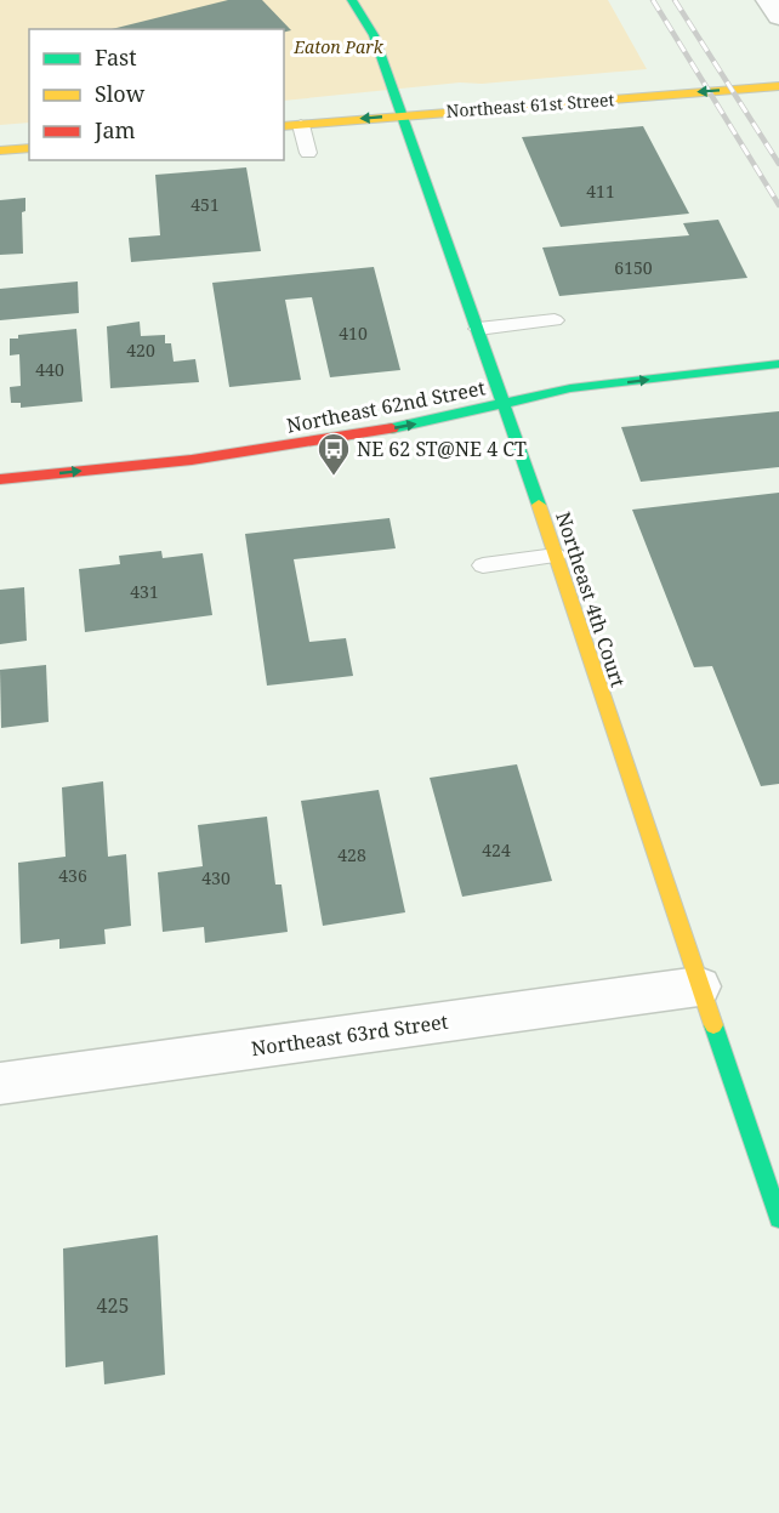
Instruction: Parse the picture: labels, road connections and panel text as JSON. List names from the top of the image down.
{
  "streets": {
    "street": [
      "Northeast 61st Street",
      "Northeast 62nd Street",
      "Northeast 4th Court",
      "Northeast 63rd Street"
    ]
  },
  "crossings": [
    ["Northeast 61st Street", "Northeast 4th Court"],
    ["Northeast 62nd Street", "Northeast 4th Court"],
    ["Northeast 4th Court", "Northeast 63rd Street"]
  ],
  "one_way": ["Northeast 61st Street", "Northeast 62nd Street"],
  "parks": ["Eaton Park"],
  "places": {
    "bus stop": ["NE 62 ST@NE 4 CT"]
  },
  "house_numbers": [
    "411",
    "451",
    "6150",
    "410",
    "420",
    "440",
    "431",
    "424",
    "428",
    "436",
    "430",
    "425"
  ],
  "legend": ["Fast", "Slow", "Jam"]
}
